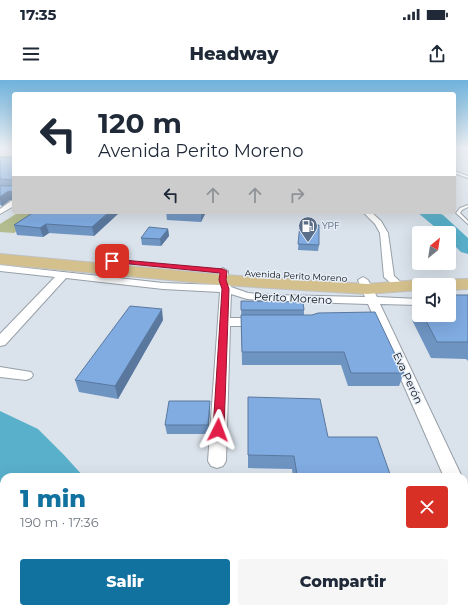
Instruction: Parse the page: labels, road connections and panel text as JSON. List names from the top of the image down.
{
  "streets": {
    "main road": ["Avenida Perito Moreno"],
    "street": ["Eva Perón"]
  },
  "crossings": [
    ["Avenida Perito Moreno", "Eva Perón"]
  ],
  "places": {
    "fuel station": ["YPF"]
  },
  "north": "top right",
  "page": {
    "status": "17:35",
    "header": "Headway",
    "turn": ["120 m", "Avenida Perito Moreno"],
    "heading": ["1 min", "190 m · 17:36"],
    "buttons": ["Salir", "Compartir"]
  }
}
